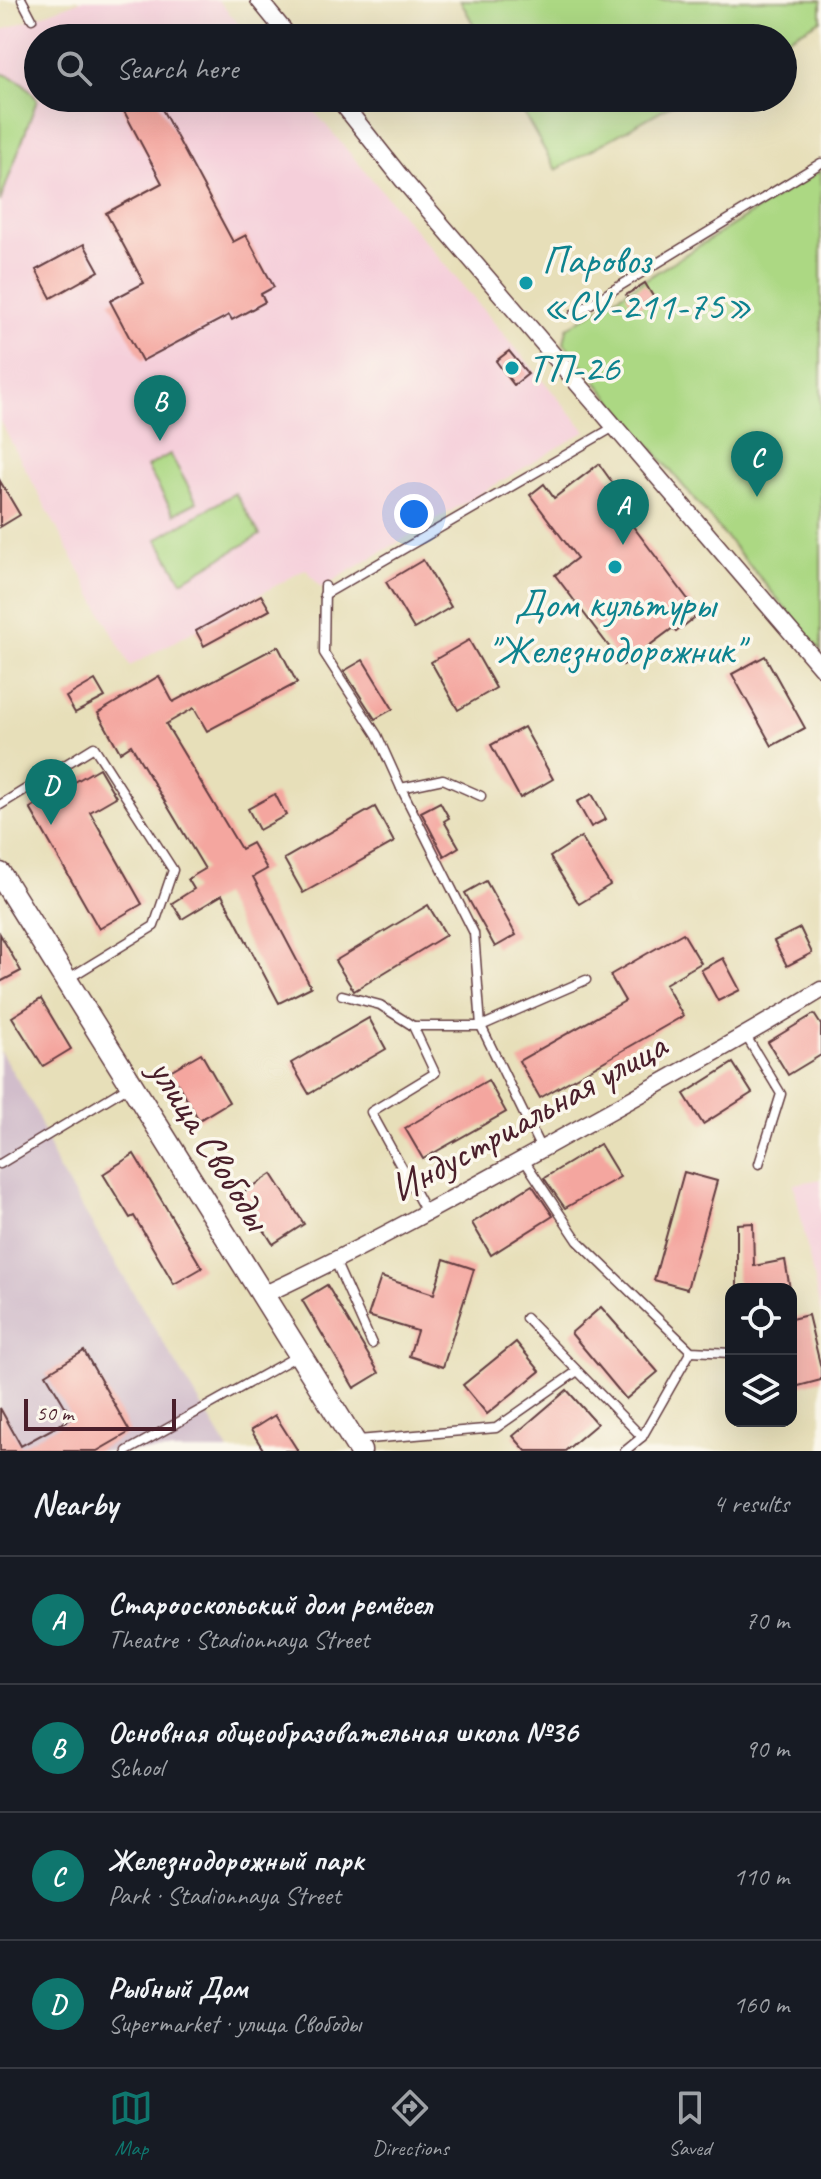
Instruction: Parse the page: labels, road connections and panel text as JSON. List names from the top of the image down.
{
  "streets": {
    "street": ["Индустриальная улица", "улица Свободы"]
  },
  "crossings": [
    ["Индустриальная улица", "улица Свободы"]
  ],
  "places": ["Паровоз «СУ-211-75»", "ТП-26", "Дом культуры \"Железнодорожник\""],
  "scale_bar": "50 m",
  "page": {
    "search": "Search here",
    "pins": [
      "B",
      "C",
      "A",
      "D"
    ],
    "scale": "50 m",
    "heading": ["Nearby", "4 results"],
    "list": [
      {
        "mark": "A",
        "name": "Старооскольский дом ремёсел",
        "note": "Theatre · Stadionnaya Street",
        "value": "70 m"
      },
      {
        "mark": "B",
        "name": "Основная общеобразовательная школа №36",
        "note": "School",
        "value": "90 m"
      },
      {
        "mark": "C",
        "name": "Железнодорожный парк",
        "note": "Park · Stadionnaya Street",
        "value": "110 m"
      },
      {
        "mark": "D",
        "name": "Рыбный Дом",
        "note": "Supermarket · улица Свободы",
        "value": "160 m"
      }
    ],
    "nav": ["Map", "Directions", "Saved"]
  }
}
